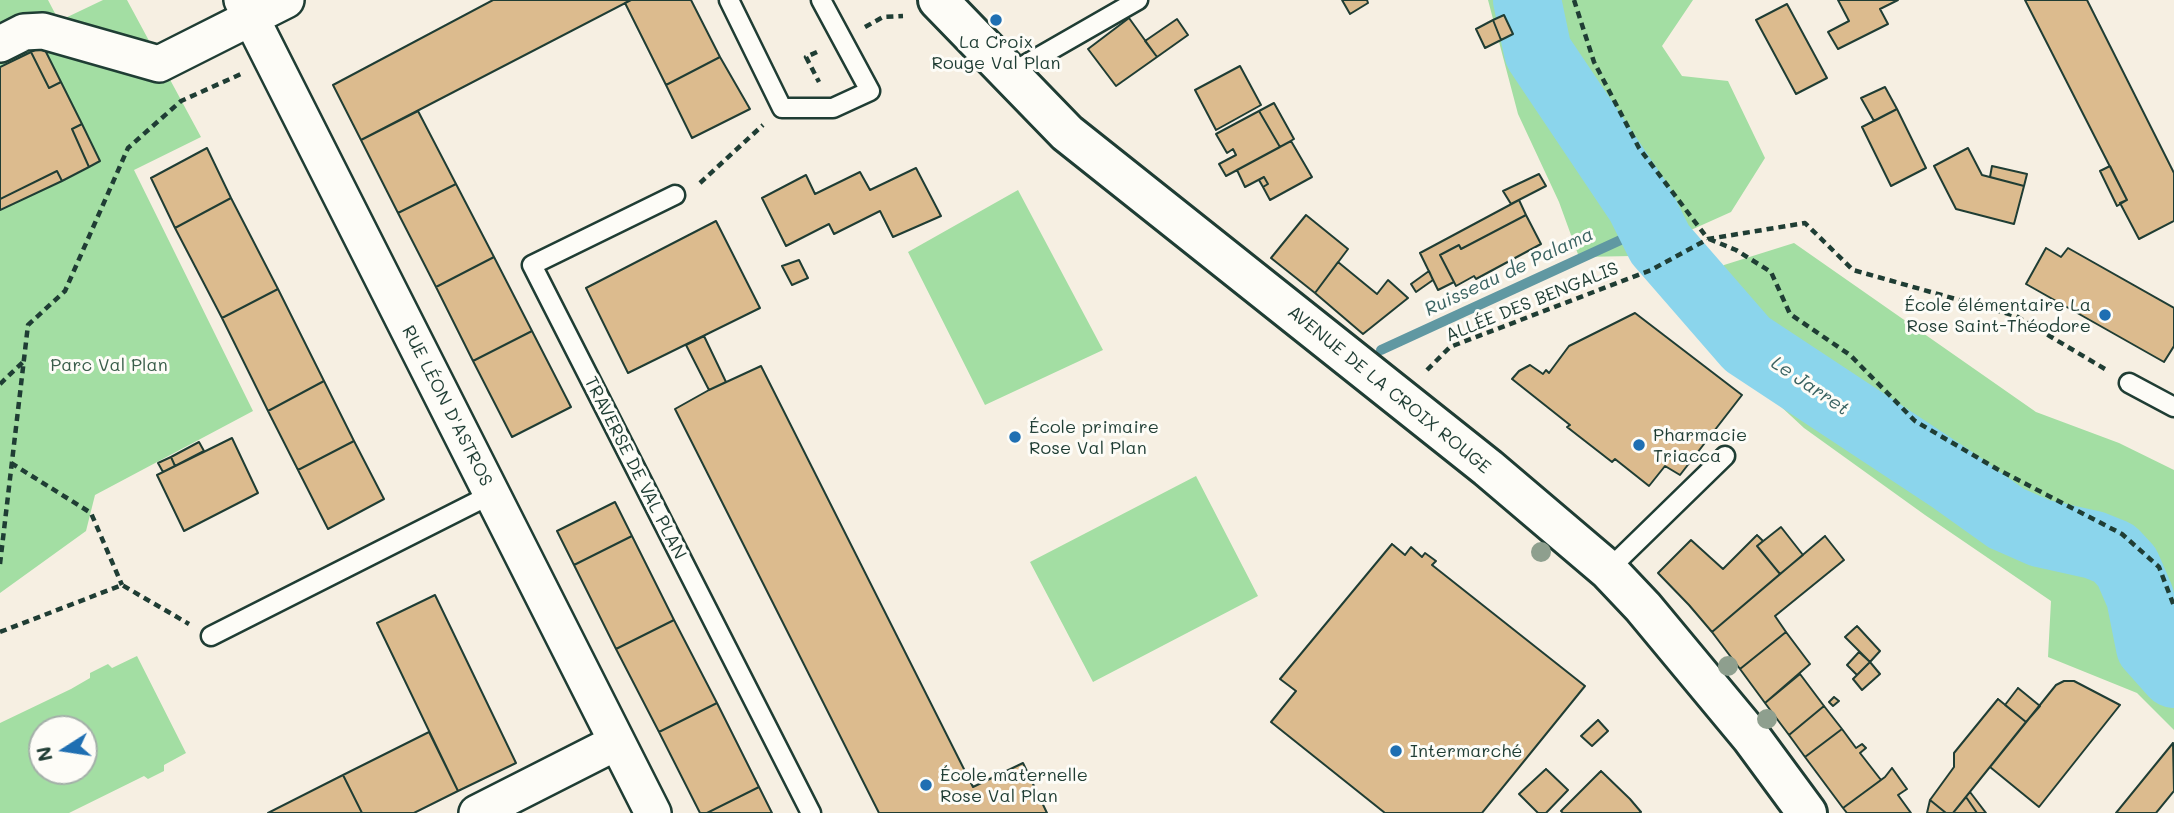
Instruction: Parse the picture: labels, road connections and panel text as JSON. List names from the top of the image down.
{
  "streets": {
    "main road": ["AVENUE DE LA CROIX ROUGE"],
    "street": ["RUE LÉON D'ASTROS"],
    "lane": ["TRAVERSE DE VAL PLAN"],
    "path": ["ALLÉE DES BENGALIS"]
  },
  "crossings": [
    ["ALLÉE DES BENGALIS", "AVENUE DE LA CROIX ROUGE"]
  ],
  "water": ["Ruisseau de Palama", "Le Jarret"],
  "parks": ["Parc Val Plan"],
  "places": [
    "La Croix Rouge Val Plan",
    "École élémentaire La Rose Saint-Théodore",
    "École primaire Rose Val Plan",
    "Pharmacie Triacca",
    "Intermarché",
    "École maternelle Rose Val Plan"
  ],
  "north": "left"
}
